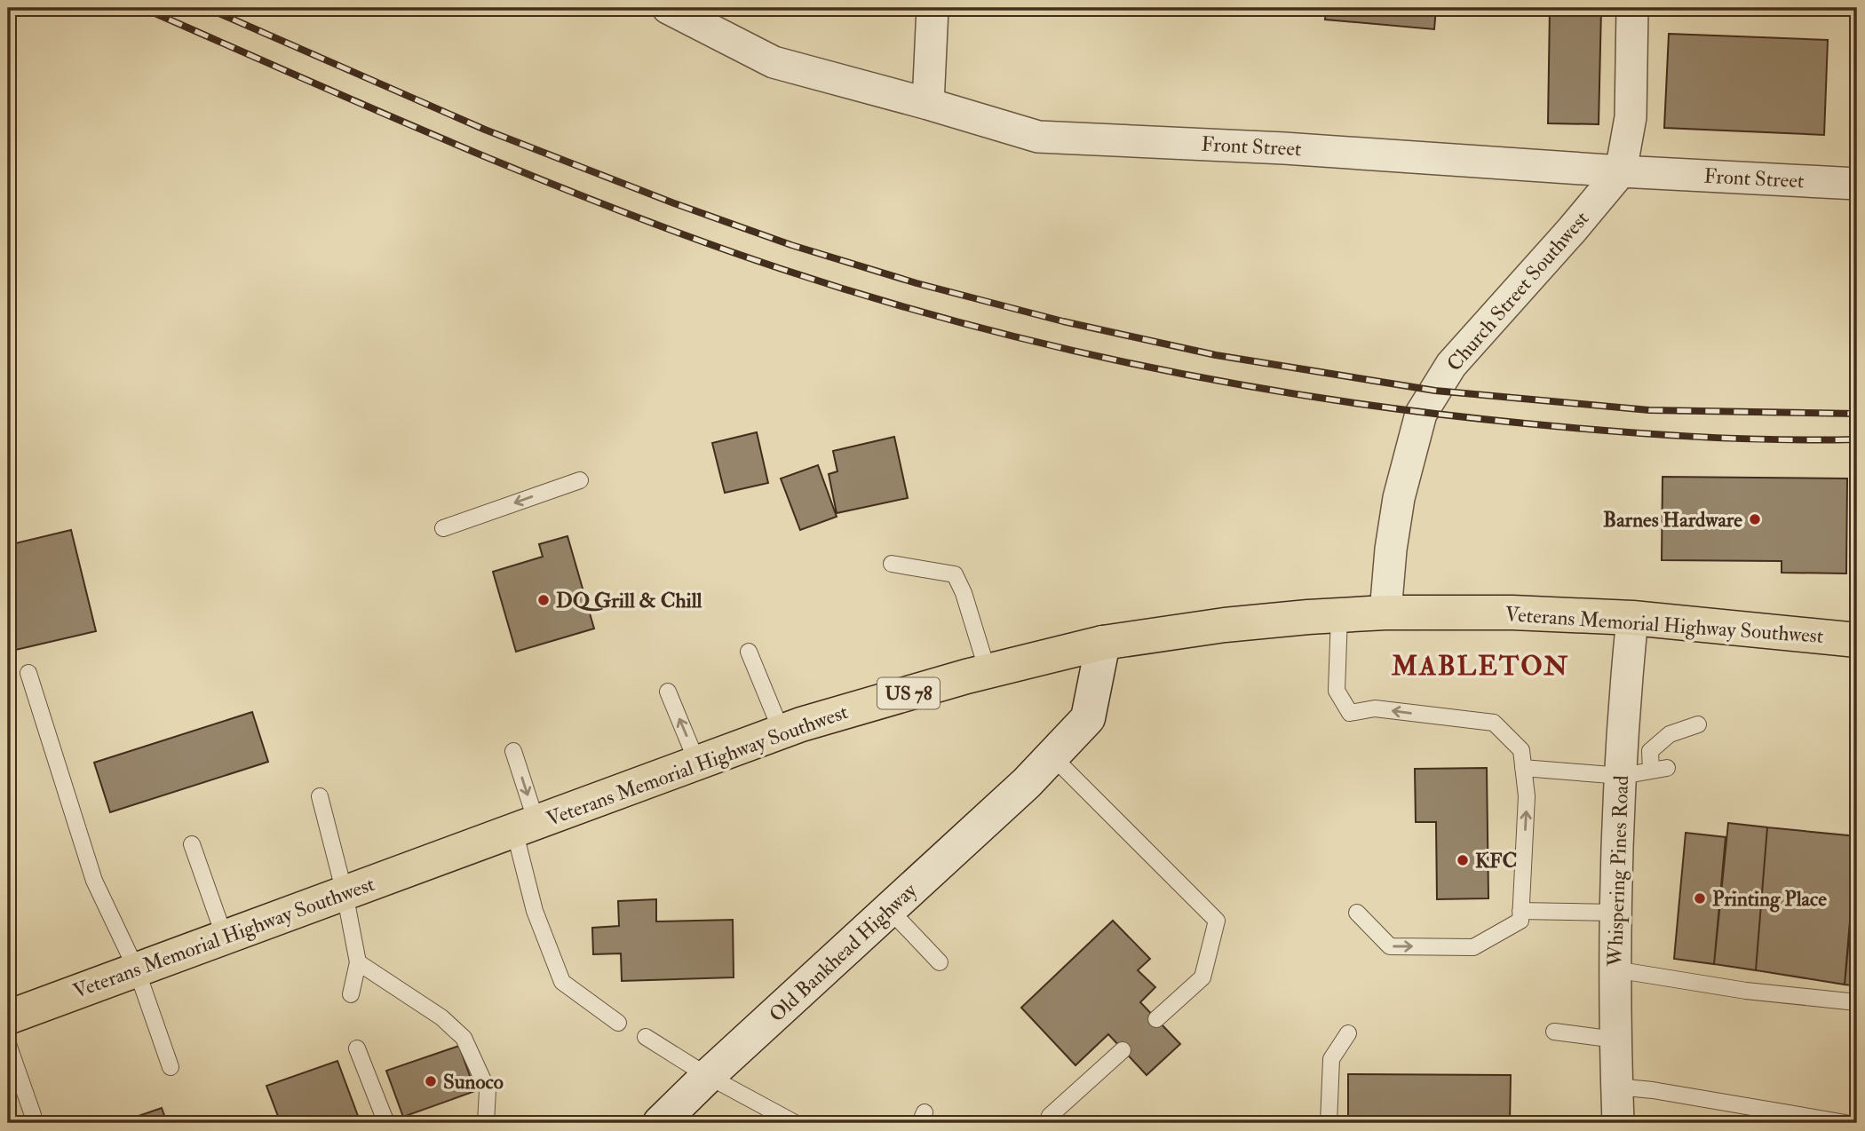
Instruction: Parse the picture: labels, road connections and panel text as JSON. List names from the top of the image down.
{
  "streets": {
    "main road": ["Veterans Memorial Highway Southwest", "US 78"],
    "street": [
      "Front Street",
      "Church Street Southwest",
      "Whispering Pines Road",
      "Old Bankhead Highway"
    ]
  },
  "crossings": [
    ["Front Street", "Church Street Southwest"],
    ["Church Street Southwest", "Veterans Memorial Highway Southwest"],
    ["Veterans Memorial Highway Southwest", "Whispering Pines Road"],
    ["Veterans Memorial Highway Southwest", "Old Bankhead Highway"]
  ],
  "districts": ["MABLETON"],
  "places": [
    "Barnes Hardware",
    "DQ Grill & Chill",
    "KFC",
    "Printing Place",
    "Sunoco"
  ]
}
